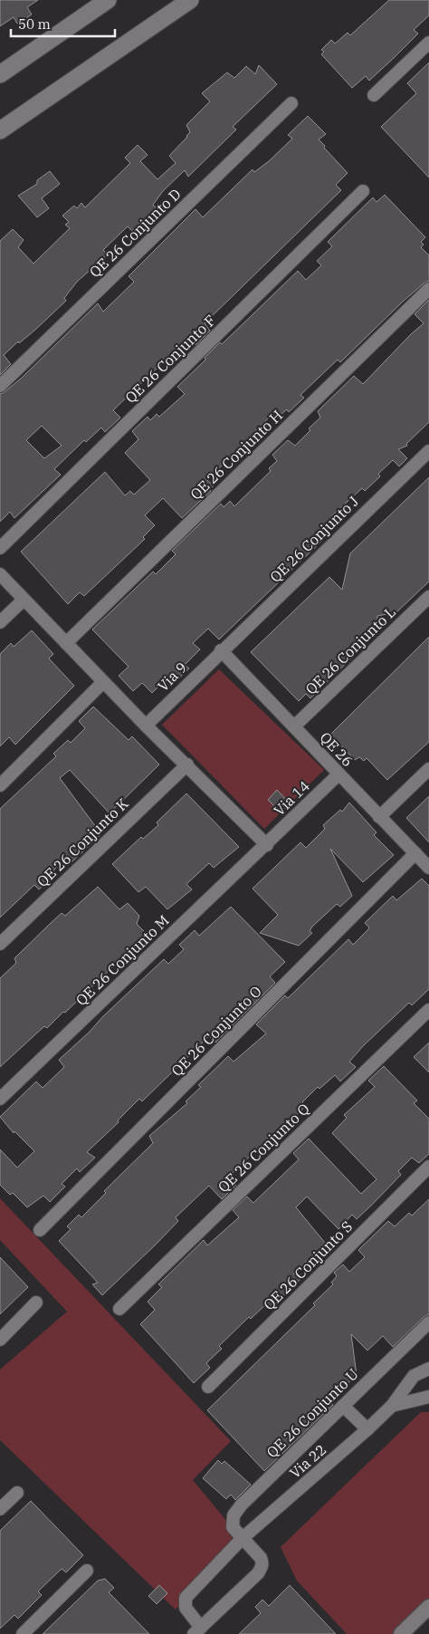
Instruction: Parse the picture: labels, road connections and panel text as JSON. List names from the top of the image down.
{
  "streets": {
    "street": [
      "QE 26 Conjunto D",
      "QE 26 Conjunto F",
      "QE 26 Conjunto H",
      "QE 26 Conjunto J",
      "QE 26 Conjunto L",
      "Via 9",
      "QE 26",
      "Via 14",
      "QE 26 Conjunto K",
      "QE 26 Conjunto M",
      "QE 26 Conjunto O",
      "QE 26 Conjunto Q",
      "QE 26 Conjunto S",
      "QE 26 Conjunto U",
      "Via 22"
    ]
  },
  "crossings": [
    ["QE 26 Conjunto J", "Via 9"],
    ["QE 26 Conjunto J", "QE 26"],
    ["QE 26 Conjunto L", "QE 26"],
    ["Via 9", "QE 26"],
    ["QE 26", "Via 14"],
    ["QE 26", "QE 26 Conjunto O"],
    ["Via 14", "QE 26 Conjunto M"],
    ["QE 26 Conjunto U", "Via 22"]
  ],
  "scale_bar": "50 m"
}
